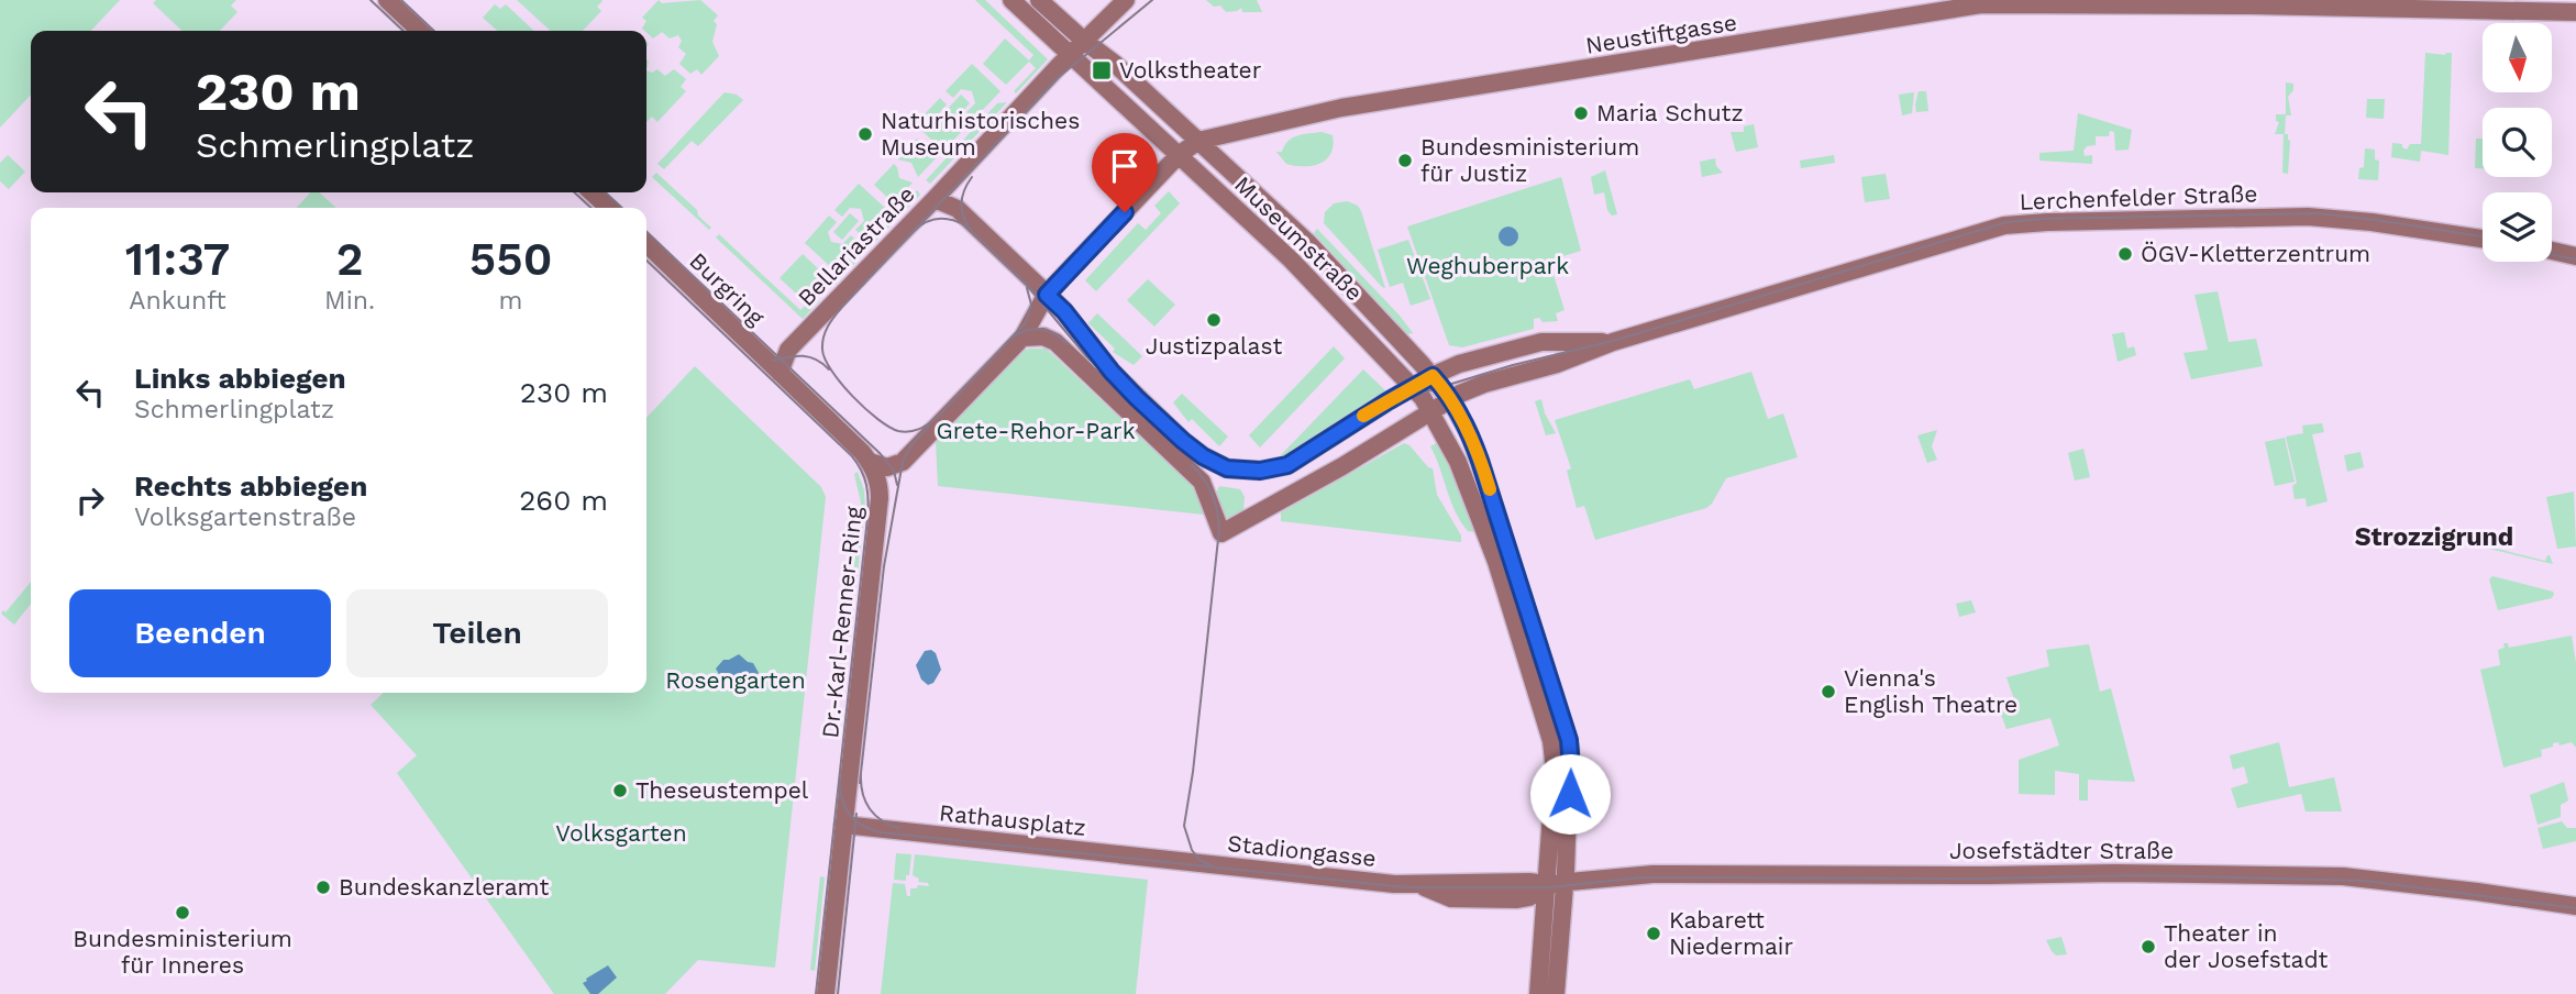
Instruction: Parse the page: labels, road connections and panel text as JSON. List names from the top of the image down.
{
  "streets": {
    "main road": [
      "Neustiftgasse",
      "Lerchenfelder Straße",
      "Museumstraße",
      "Bellariastraße",
      "Burgring",
      "Dr.-Karl-Renner-Ring",
      "Rathausplatz",
      "Stadiongasse",
      "Josefstädter Straße"
    ]
  },
  "crossings": [
    ["Neustiftgasse", "Lerchenfelder Straße"],
    ["Neustiftgasse", "Museumstraße"],
    ["Neustiftgasse", "Dr.-Karl-Renner-Ring"],
    ["Lerchenfelder Straße", "Museumstraße"],
    ["Lerchenfelder Straße", "Bellariastraße"],
    ["Museumstraße", "Bellariastraße"],
    ["Museumstraße", "Stadiongasse"],
    ["Museumstraße", "Josefstädter Straße"],
    ["Bellariastraße", "Burgring"],
    ["Dr.-Karl-Renner-Ring", "Rathausplatz"],
    ["Rathausplatz", "Stadiongasse"],
    ["Stadiongasse", "Josefstädter Straße"]
  ],
  "districts": ["Strozzigrund"],
  "parks": [
    "Weghuberpark",
    "Grete-Rehor-Park",
    "Rosengarten",
    "Volksgarten"
  ],
  "places": {
    "transit": ["Volkstheater"],
    "other": [
      "Maria Schutz",
      "Naturhistorisches Museum",
      "Bundesministerium für Justiz",
      "ÖGV-Kletterzentrum",
      "Justizpalast",
      "Vienna's English Theatre",
      "Theseustempel",
      "Bundeskanzleramt",
      "Bundesministerium für Inneres",
      "Kabarett Niedermair",
      "Theater in der Josefstadt"
    ]
  },
  "north": "bottom",
  "page": {
    "turn": ["230 m", "Schmerlingplatz"],
    "eta": [
      "11:37",
      "Ankunft",
      "2",
      "Min.",
      "550",
      "m"
    ],
    "list": [
      {
        "name": "Links abbiegen",
        "note": "Schmerlingplatz",
        "value": "230 m"
      },
      {
        "name": "Rechts abbiegen",
        "note": "Volksgartenstraße",
        "value": "260 m"
      }
    ],
    "buttons": ["Beenden", "Teilen"]
  }
}
